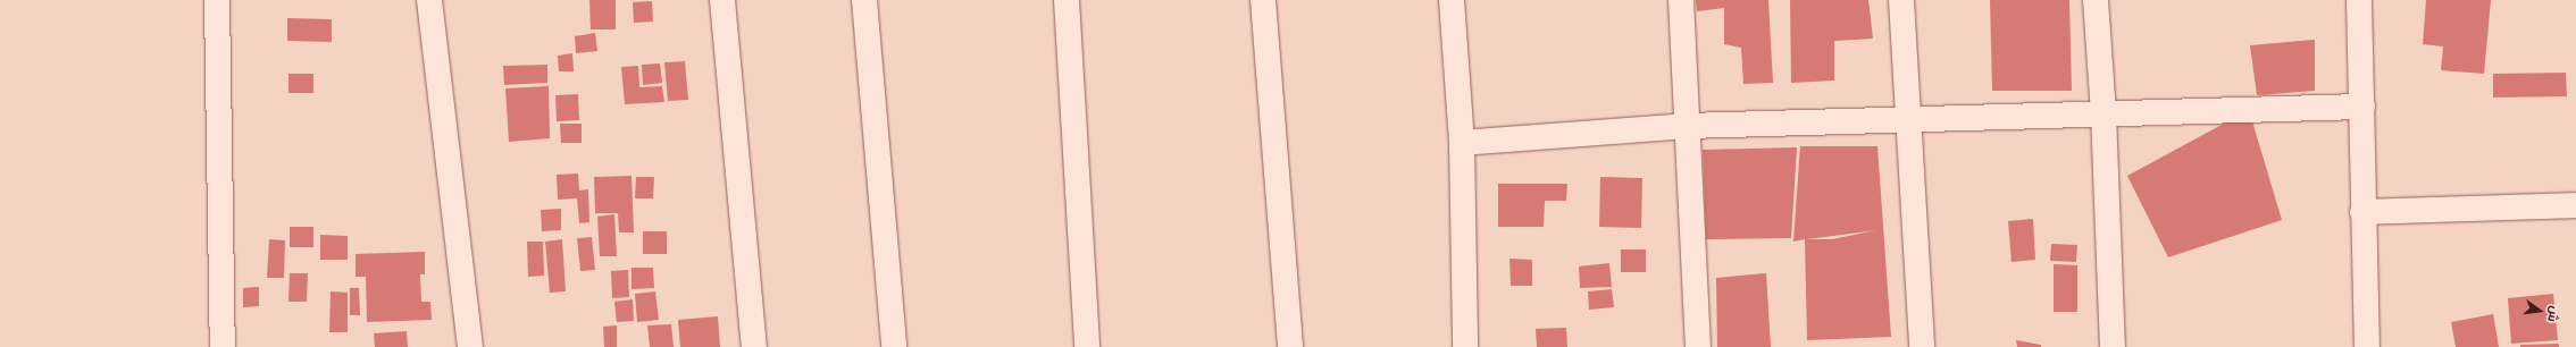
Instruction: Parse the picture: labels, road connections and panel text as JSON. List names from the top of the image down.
{
  "north": "right"
}
